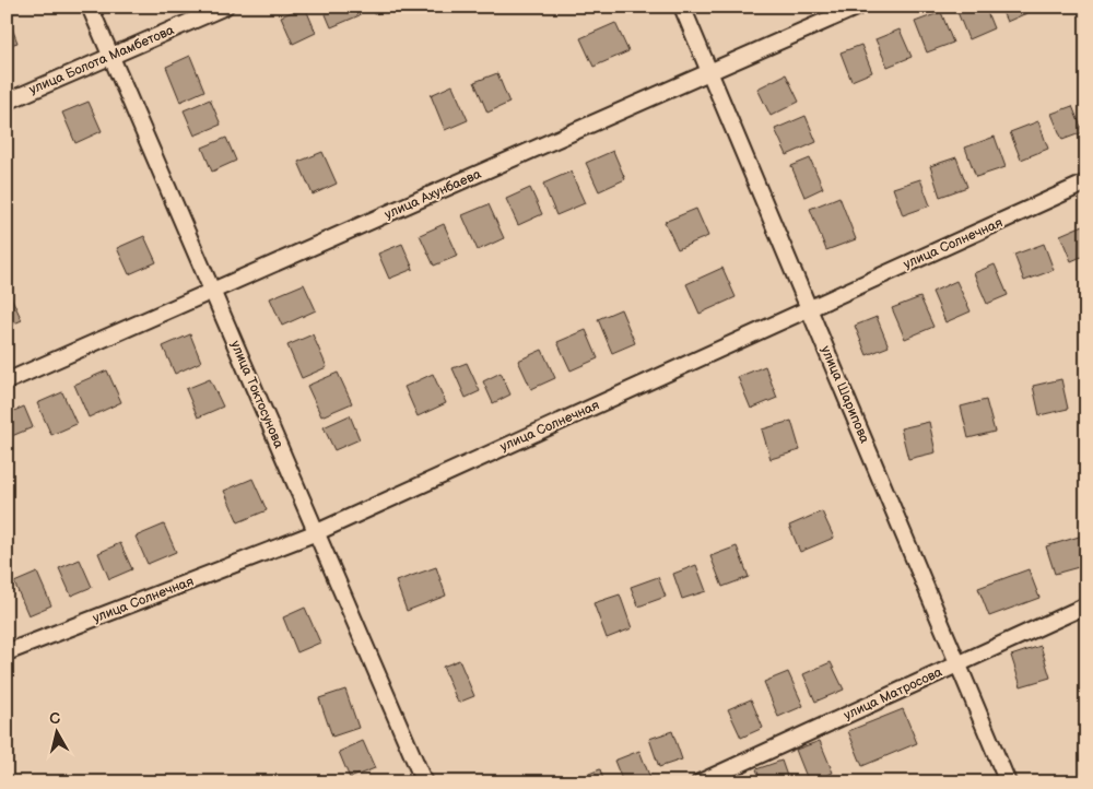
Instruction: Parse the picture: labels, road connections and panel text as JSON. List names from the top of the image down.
{
  "streets": {
    "street": [
      "улица Болота Мамбетова",
      "улица Ахунбаева",
      "улица Солнечная",
      "улица Токтосунова",
      "улица Шарипова",
      "улица Матросова"
    ]
  },
  "crossings": [
    ["улица Болота Мамбетова", "улица Токтосунова"],
    ["улица Ахунбаева", "улица Токтосунова"],
    ["улица Ахунбаева", "улица Шарипова"],
    ["улица Солнечная", "улица Токтосунова"],
    ["улица Солнечная", "улица Шарипова"],
    ["улица Шарипова", "улица Матросова"]
  ],
  "north": "top"
}
